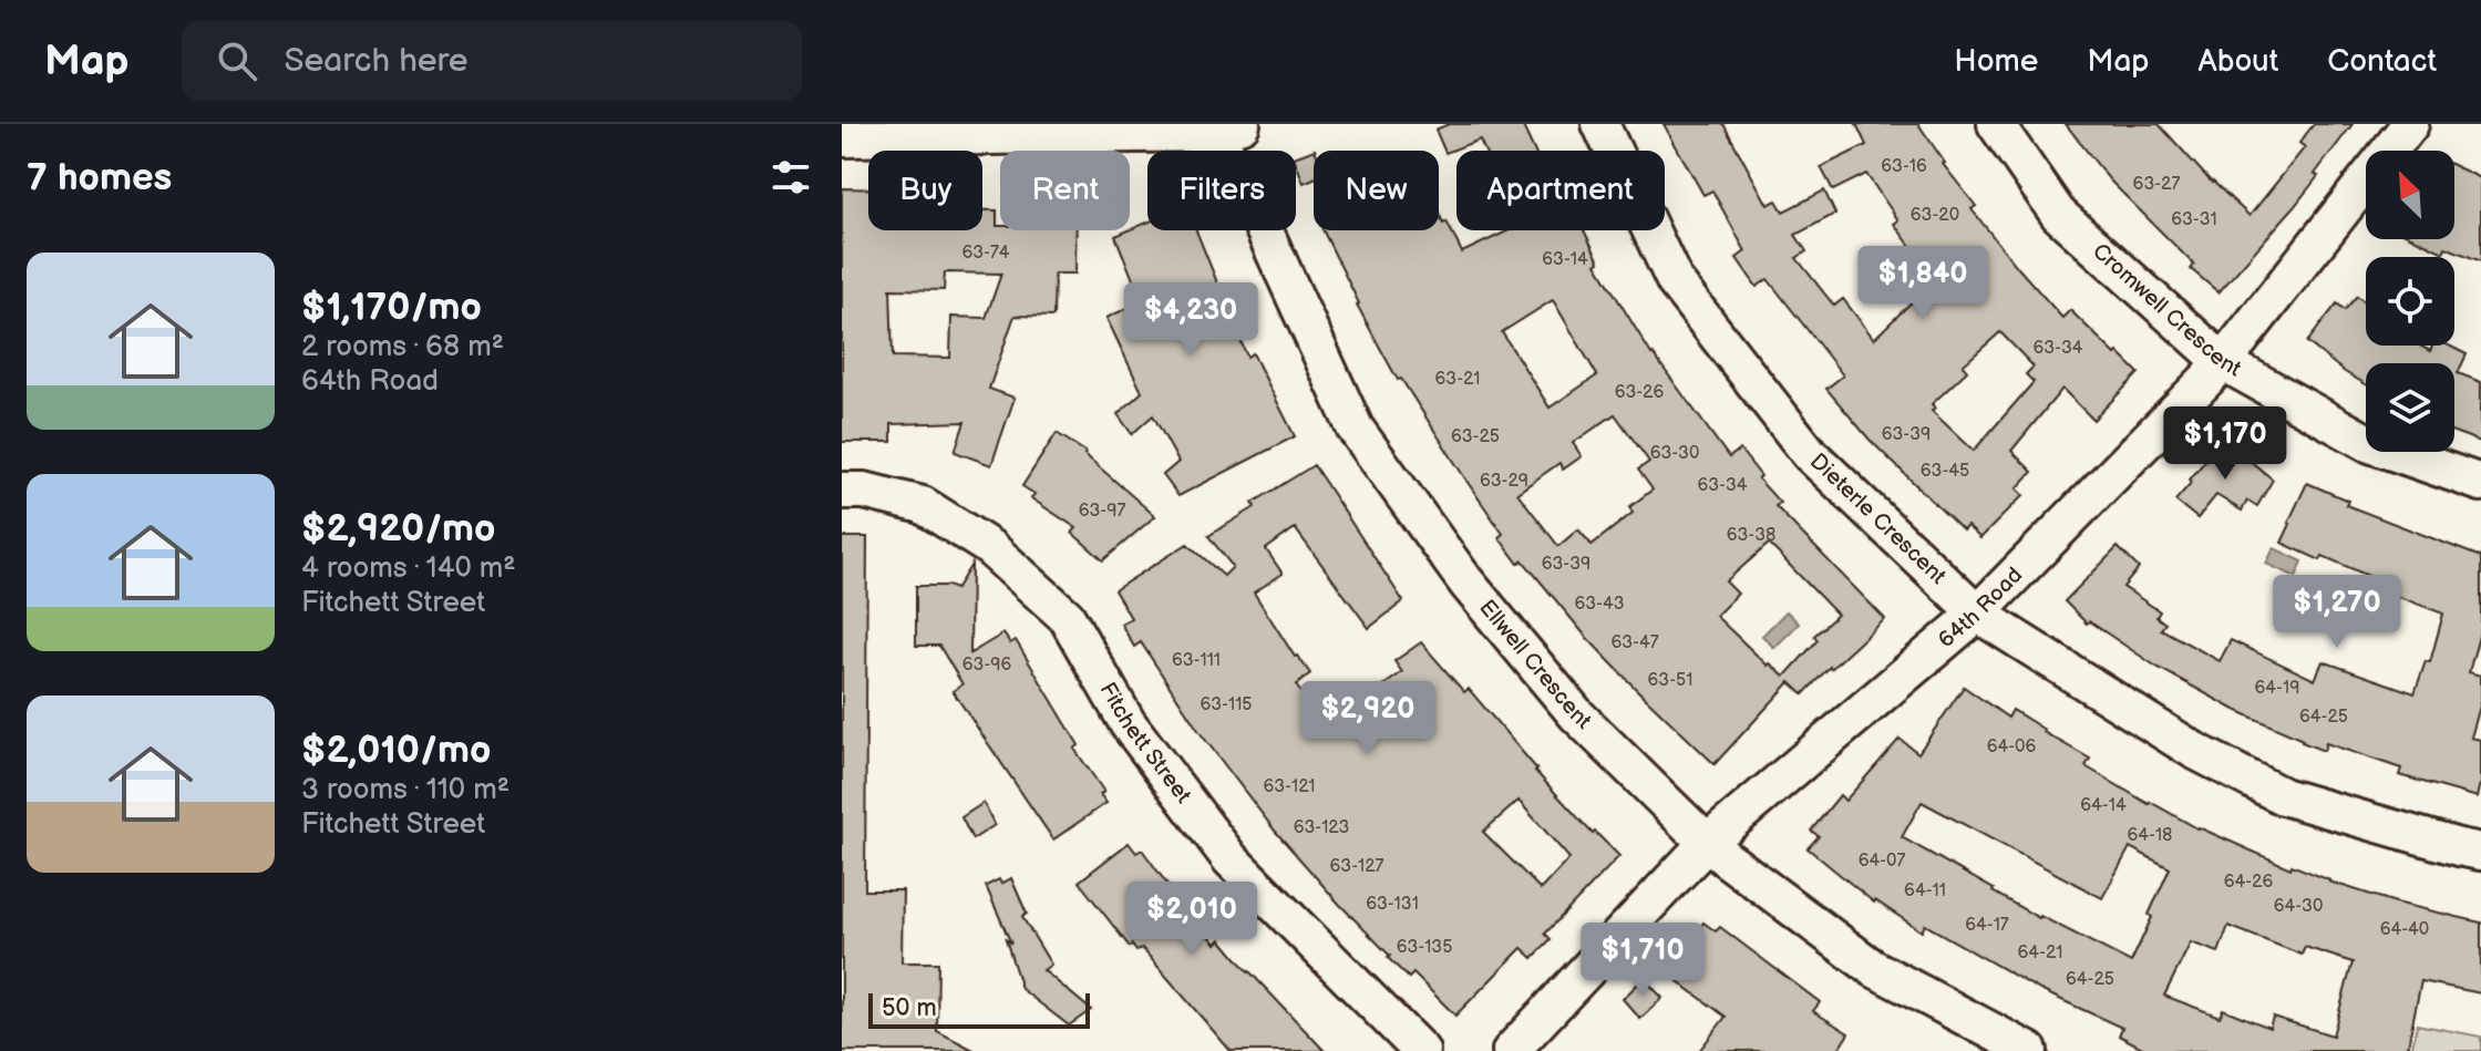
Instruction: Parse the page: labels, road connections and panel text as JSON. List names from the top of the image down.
{
  "streets": {
    "street": [
      "Cromwell Crescent",
      "Dieterle Crescent",
      "64th Road",
      "Ellwell Crescent",
      "Fitchett Street"
    ]
  },
  "crossings": [
    ["Cromwell Crescent", "64th Road"],
    ["Dieterle Crescent", "64th Road"],
    ["64th Road", "Ellwell Crescent"]
  ],
  "house_numbers": [
    "63-16",
    "63-27",
    "63-20",
    "63-31",
    "63-74",
    "63-14",
    "63-34",
    "63-21",
    "63-26",
    "63-39",
    "63-25",
    "63-30",
    "63-45",
    "63-29",
    "63-34",
    "63-97",
    "63-38",
    "63-39",
    "63-43",
    "63-47",
    "63-111",
    "63-96",
    "63-51",
    "64-19",
    "63-115",
    "64-25",
    "64-06",
    "63-121",
    "64-14",
    "63-123",
    "64-18",
    "64-07",
    "63-127",
    "64-26",
    "64-11",
    "63-131",
    "64-30",
    "64-17",
    "64-40",
    "63-135",
    "64-21",
    "64-25"
  ],
  "scale_bar": "50 m",
  "north": "top left",
  "page": {
    "header": "Map",
    "search": "Search here",
    "nav": [
      "Home",
      "Map",
      "About",
      "Contact"
    ],
    "heading": "7 homes",
    "chip": [
      "Buy",
      "Rent",
      "Filters",
      "New",
      "Apartment"
    ],
    "list": [
      {
        "name": "$1,170/mo",
        "note": "2 rooms · 68 m² · 64th Road"
      },
      {
        "name": "$2,920/mo",
        "note": "4 rooms · 140 m² · Fitchett Street"
      },
      {
        "name": "$2,010/mo",
        "note": "3 rooms · 110 m² · Fitchett Street"
      }
    ],
    "price": [
      "$1,840",
      "$4,230",
      "$1,170",
      "$1,270",
      "$2,920",
      "$2,010",
      "$1,710"
    ],
    "scale": "50 m"
  }
}
